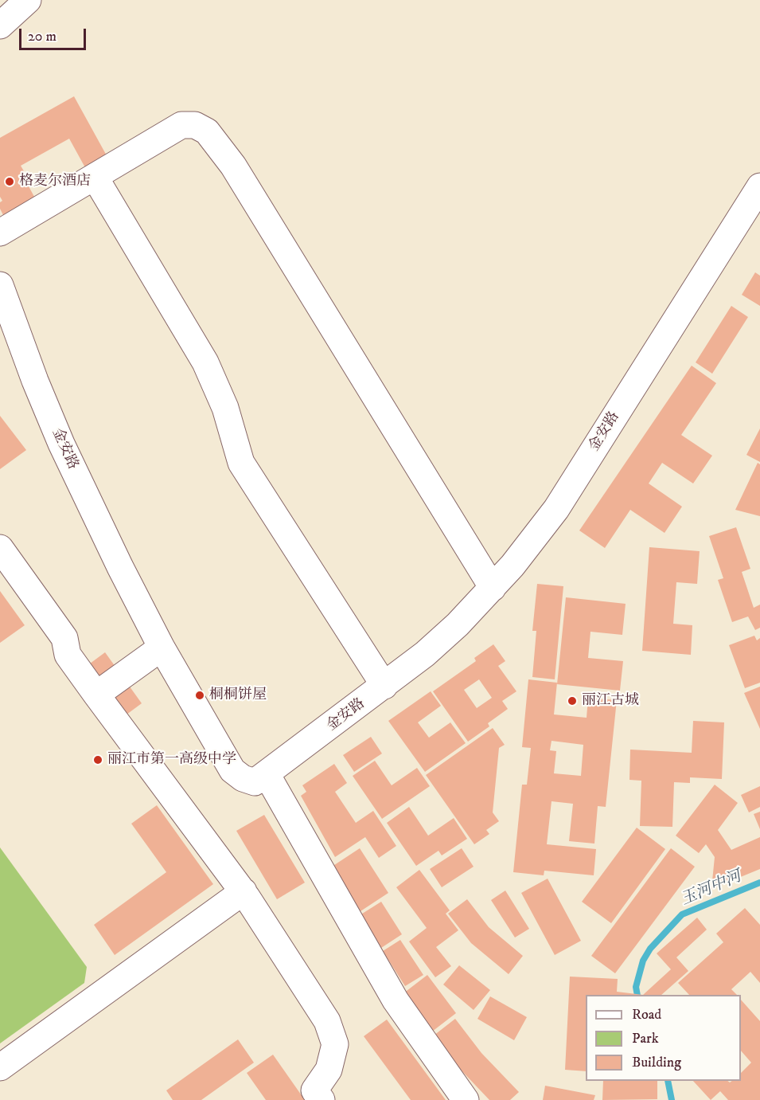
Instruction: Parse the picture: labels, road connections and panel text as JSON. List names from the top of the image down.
{
  "streets": {
    "street": ["金安路"]
  },
  "water": ["玉河中河"],
  "places": [
    "格麦尔酒店",
    "桐桐饼屋",
    "丽江古城",
    "丽江市第一高级中学"
  ],
  "legend": ["Road", "Park", "Building"],
  "scale_bar": "20 m"
}
